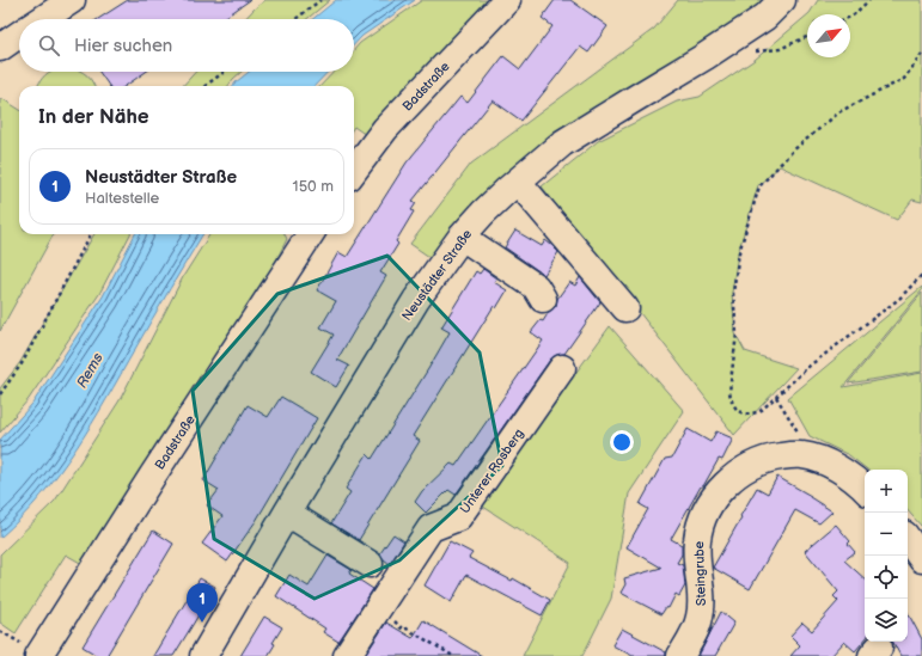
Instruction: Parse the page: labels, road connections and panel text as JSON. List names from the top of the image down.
{
  "streets": {
    "street": [
      "Badstraße",
      "Neustädter Straße",
      "Unterer Rosberg",
      "Steingrube"
    ]
  },
  "water": ["Rems"],
  "north": "top right",
  "page": {
    "search": "Hier suchen",
    "heading": "In der Nähe",
    "list": [
      {
        "mark": "1",
        "name": "Neustädter Straße",
        "note": "Haltestelle",
        "value": "150 m"
      }
    ],
    "map_buttons": ["+", "−"],
    "pins": "1"
  }
}
